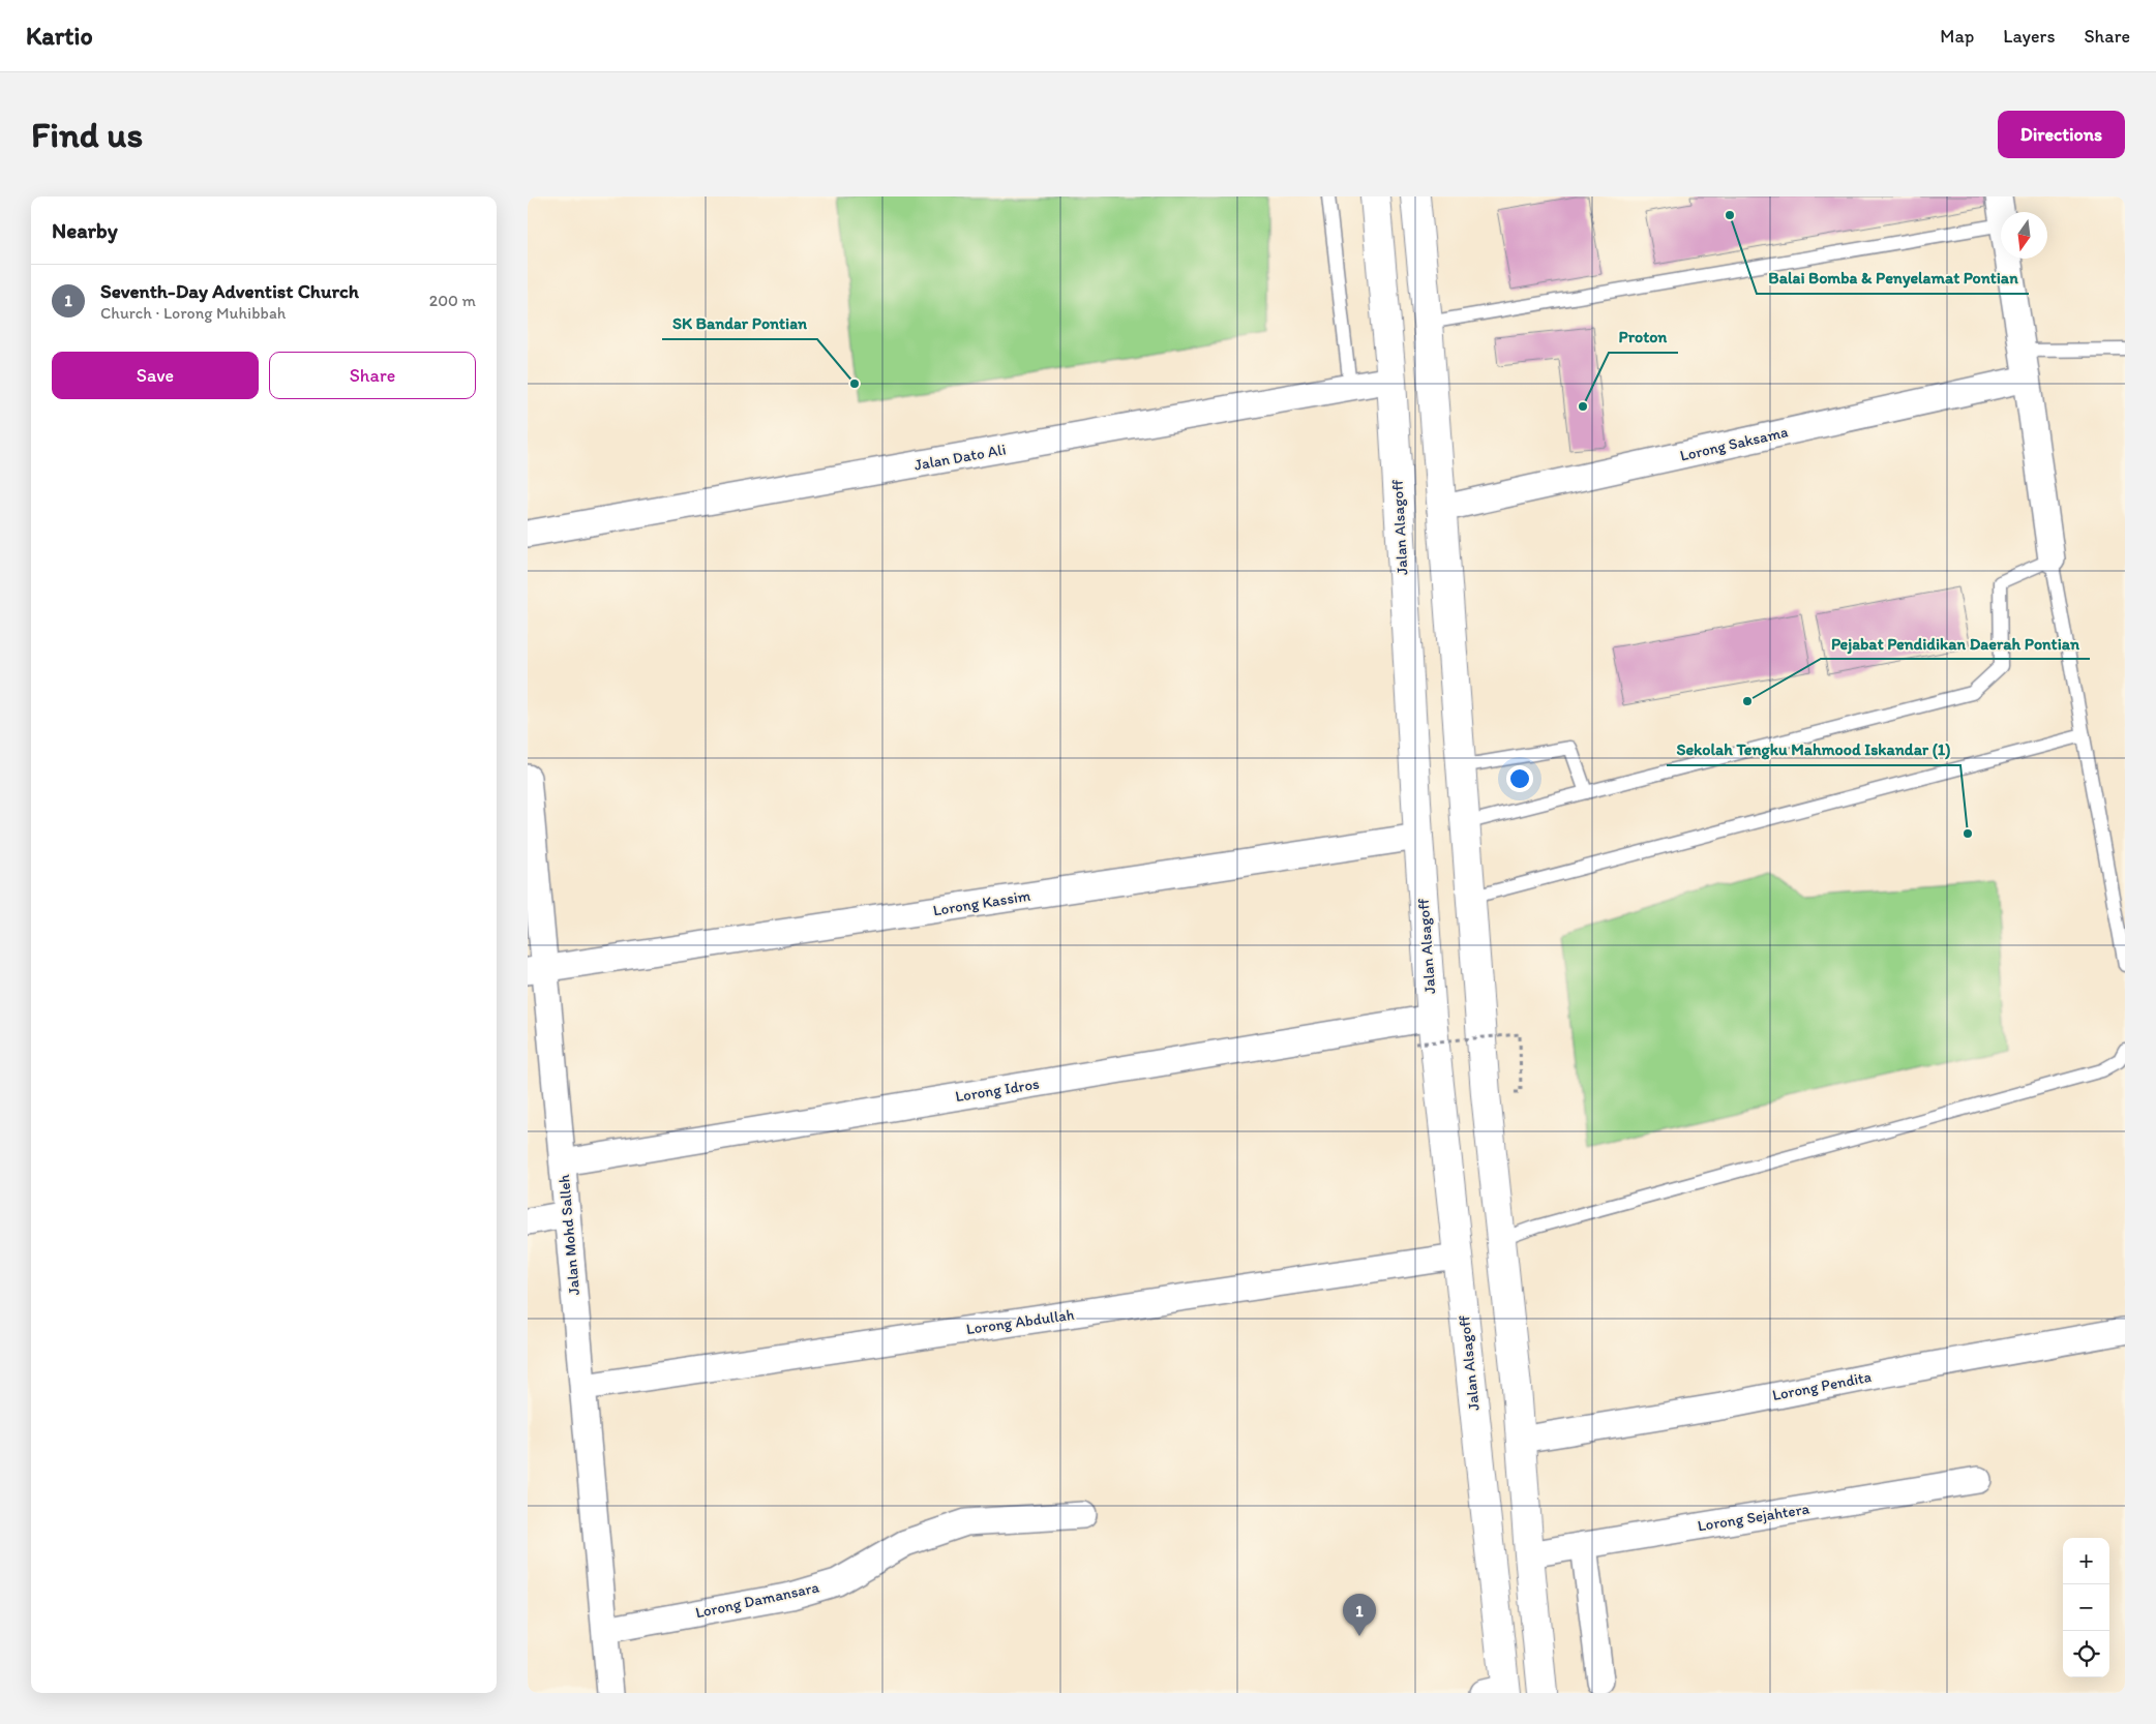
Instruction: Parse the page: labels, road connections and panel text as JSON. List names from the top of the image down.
{
  "streets": {
    "highway": ["Jalan Alsagoff"],
    "street": [
      "Lorong Saksama",
      "Jalan Dato Ali",
      "Lorong Kassim",
      "Lorong Idros",
      "Jalan Mohd Salleh",
      "Lorong Abdullah",
      "Lorong Pendita",
      "Lorong Sejahtera",
      "Lorong Damansara"
    ]
  },
  "crossings": [
    ["Jalan Dato Ali", "Jalan Alsagoff"],
    ["Jalan Alsagoff", "Lorong Kassim"],
    ["Jalan Alsagoff", "Lorong Idros"],
    ["Jalan Alsagoff", "Lorong Abdullah"],
    ["Lorong Kassim", "Jalan Mohd Salleh"],
    ["Lorong Idros", "Jalan Mohd Salleh"],
    ["Jalan Mohd Salleh", "Lorong Abdullah"],
    ["Jalan Mohd Salleh", "Lorong Damansara"]
  ],
  "places": [
    "Balai Bomba & Penyelamat Pontian",
    "SK Bandar Pontian",
    "Proton",
    "Pejabat Pendidikan Daerah Pontian",
    "Sekolah Tengku Mahmood Iskandar (1)"
  ],
  "north": "bottom",
  "page": {
    "header": "Kartio",
    "nav": ["Map", "Layers", "Share"],
    "buttons": [
      "Directions",
      ["Save", "Share"]
    ],
    "title": "Find us",
    "heading": "Nearby",
    "list": [
      {
        "mark": "1",
        "name": "Seventh-Day Adventist Church",
        "note": "Church · Lorong Muhibbah",
        "value": "200 m"
      }
    ],
    "map_buttons": ["+", "−"],
    "pins": "1"
  }
}
